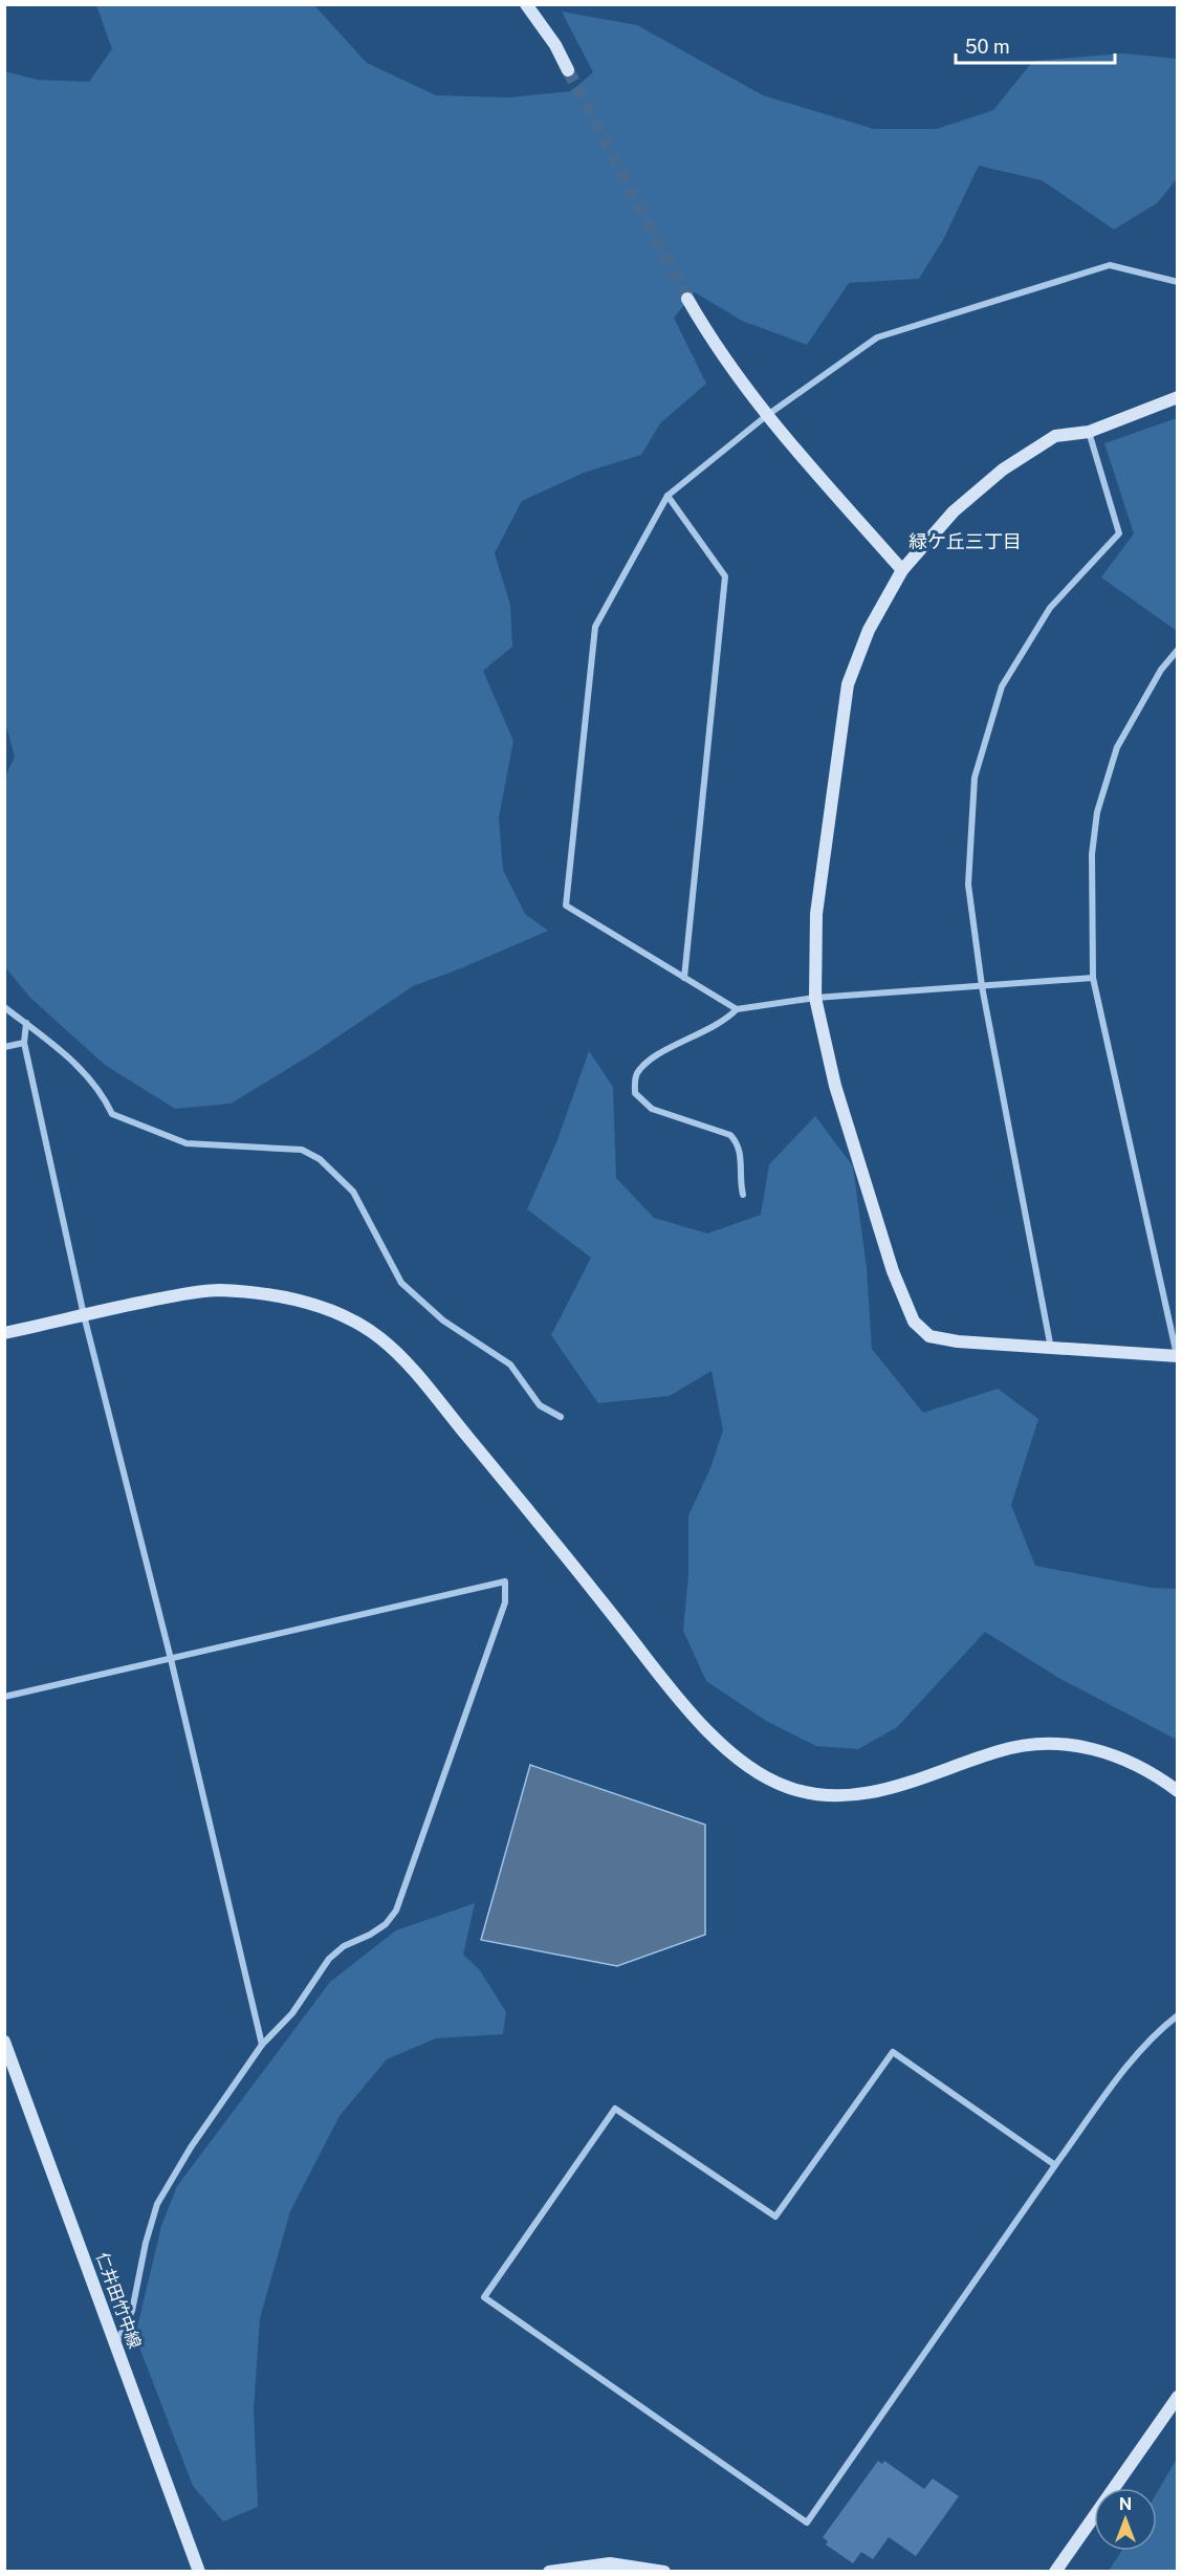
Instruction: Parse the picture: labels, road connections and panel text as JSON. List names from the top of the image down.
{
  "streets": {
    "street": ["仁井田竹中線"]
  },
  "districts": ["緑ケ丘三丁目"],
  "scale_bar": "50 m",
  "north": "top"
}
